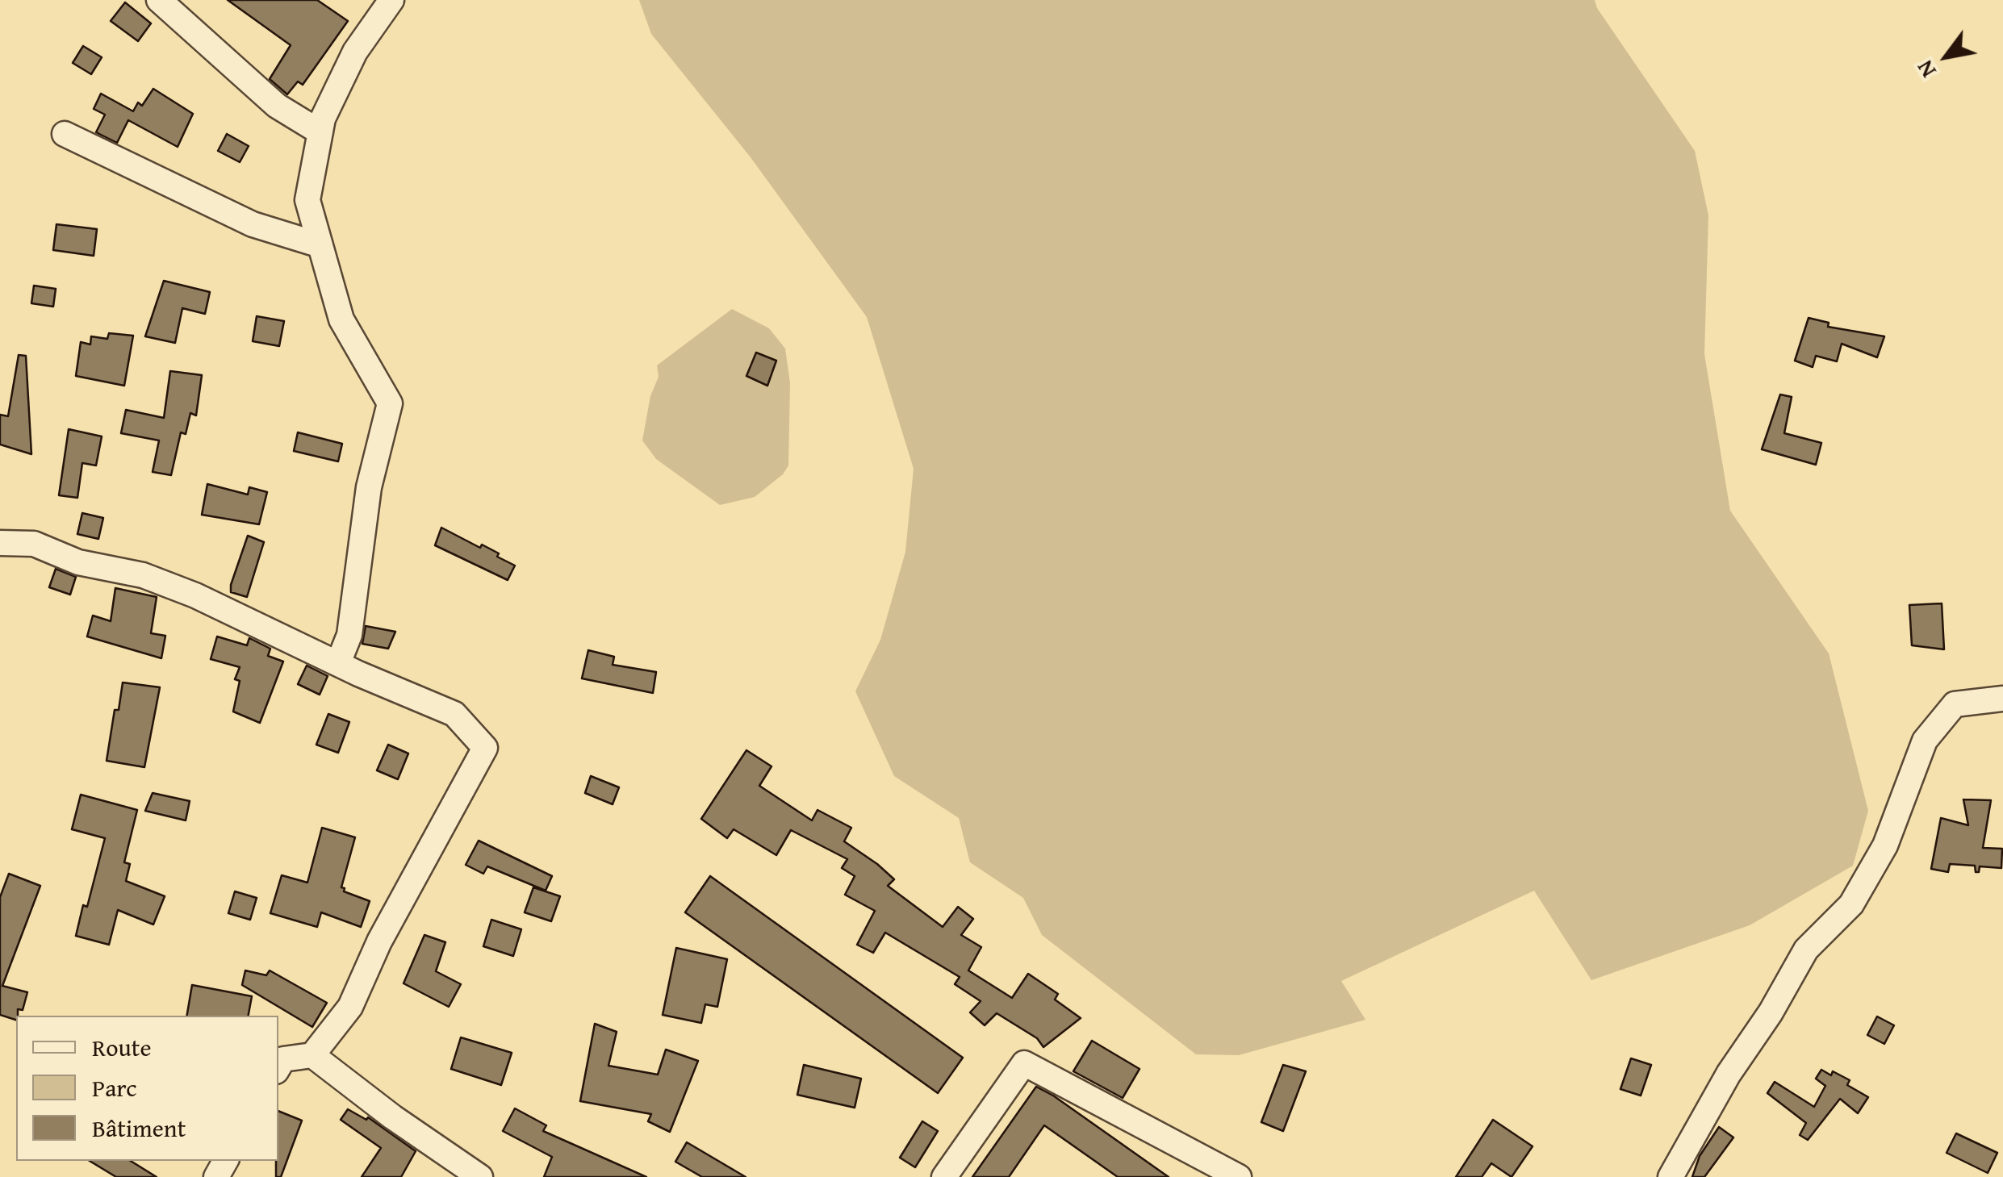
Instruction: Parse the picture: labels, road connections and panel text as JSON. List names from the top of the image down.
{
  "legend": ["Route", "Parc", "Bâtiment"],
  "north": "bottom left"
}
